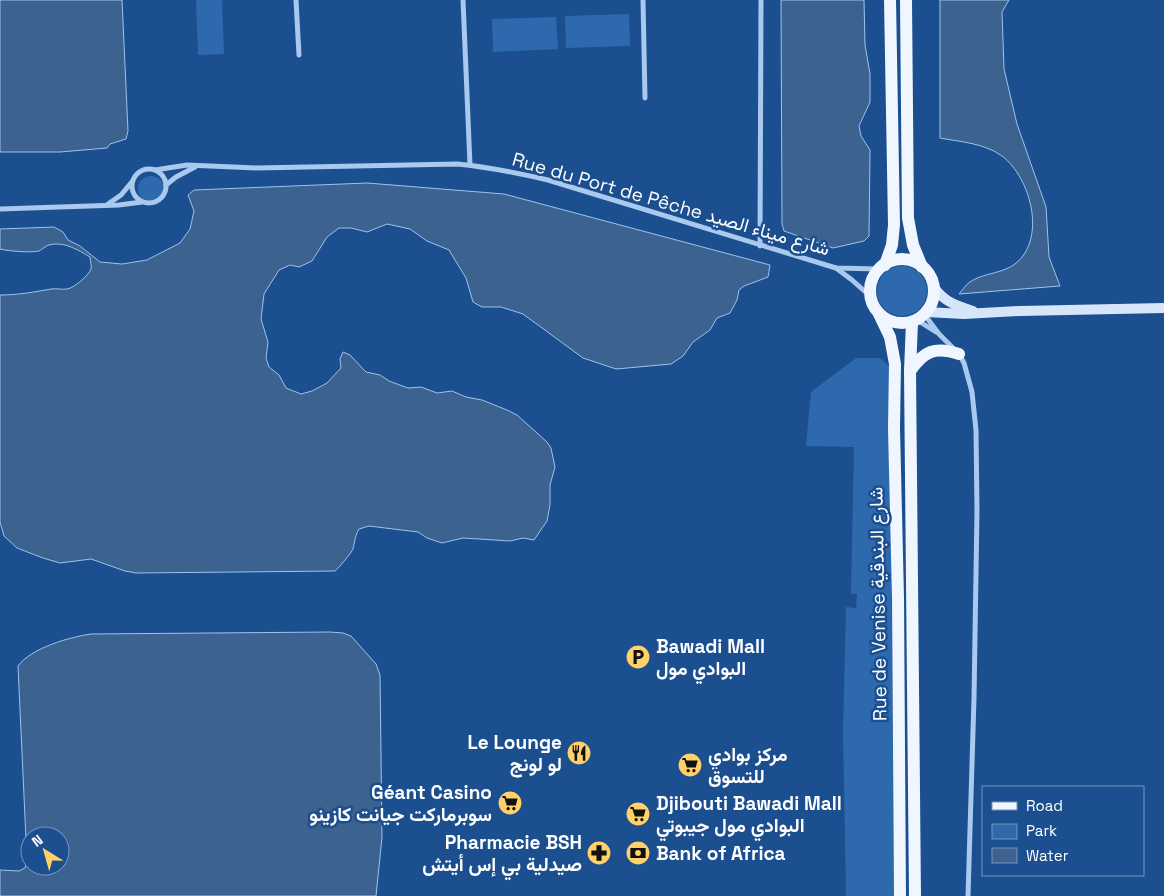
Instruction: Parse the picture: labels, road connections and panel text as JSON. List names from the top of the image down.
{
  "streets": {
    "main road": ["Rue de Venise شارع البندقية"],
    "street": ["Rue du Port de Pêche شارع ميناء الصيد"]
  },
  "crossings": [
    ["Rue du Port de Pêche شارع ميناء الصيد", "Rue de Venise شارع البندقية"]
  ],
  "places": {
    "parking": ["Bawadi Mall البوادي مول"],
    "restaurant": ["Le Lounge لو لونج"],
    "supermarket": ["مركز بوادي للتسوق", "Géant Casino سوبرماركت جيانت كازينو", "Djibouti Bawadi Mall البوادي مول جيبوتي"],
    "pharmacy": ["Pharmacie BSH صيدلية بي إس أيتش"],
    "bank": ["Bank of Africa"]
  },
  "legend": ["Road", "Park", "Water"],
  "north": "top left"
}
